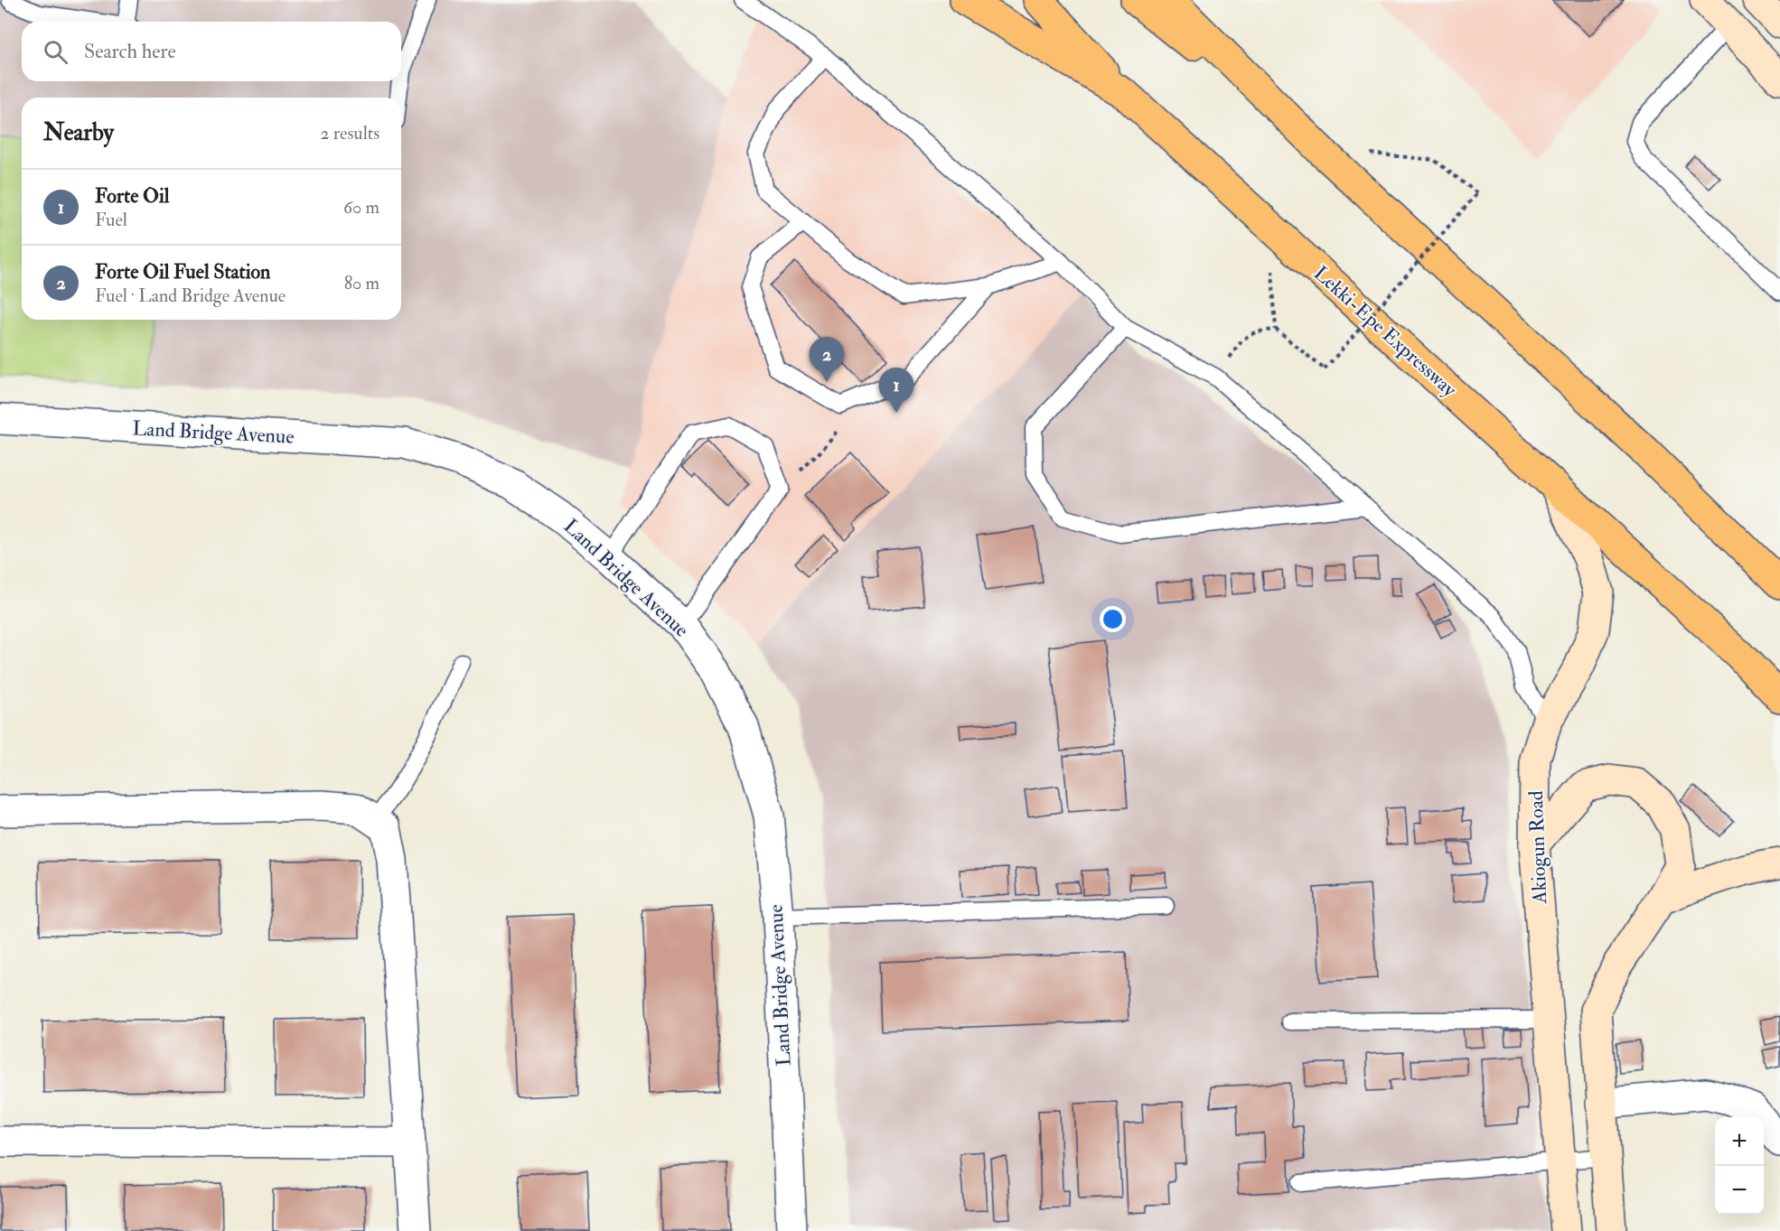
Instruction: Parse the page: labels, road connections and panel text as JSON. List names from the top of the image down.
{
  "streets": {
    "highway": ["Lekki-Epe Expressway"],
    "street": ["Land Bridge Avenue", "Akiogun Road"]
  },
  "crossings": [
    ["Lekki-Epe Expressway", "Akiogun Road"]
  ],
  "page": {
    "search": "Search here",
    "heading": ["Nearby", "2 results"],
    "list": [
      {
        "mark": "1",
        "name": "Forte Oil",
        "note": "Fuel",
        "value": "60 m"
      },
      {
        "mark": "2",
        "name": "Forte Oil Fuel Station",
        "note": "Fuel · Land Bridge Avenue",
        "value": "80 m"
      }
    ],
    "pins": ["2", "1"],
    "map_buttons": ["+", "−"]
  }
}
